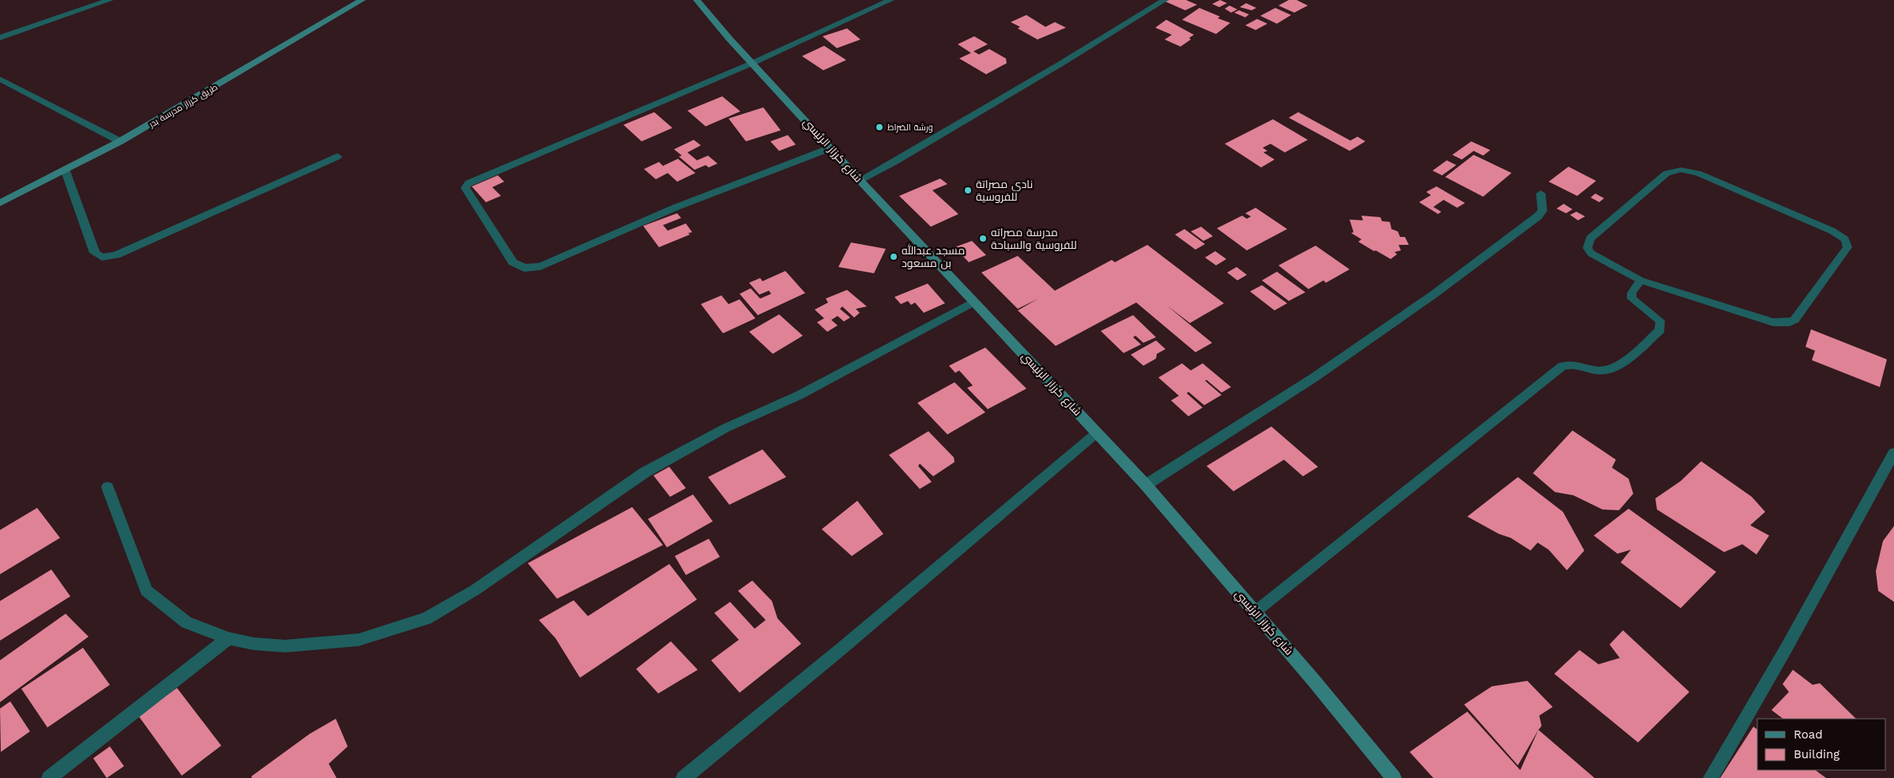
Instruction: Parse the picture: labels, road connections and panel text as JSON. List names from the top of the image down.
{
  "streets": {
    "street": ["طريق كرزاز مدرسة بدر", "شارع كرزاز الرئيسي"]
  },
  "places": [
    "ورشة الضراط",
    "نادي مصراتة للفروسية",
    "مدرسة مصراته للفروسية والسباحة",
    "مسجد عبدالله بن مسعود"
  ],
  "legend": ["Road", "Building"]
}
